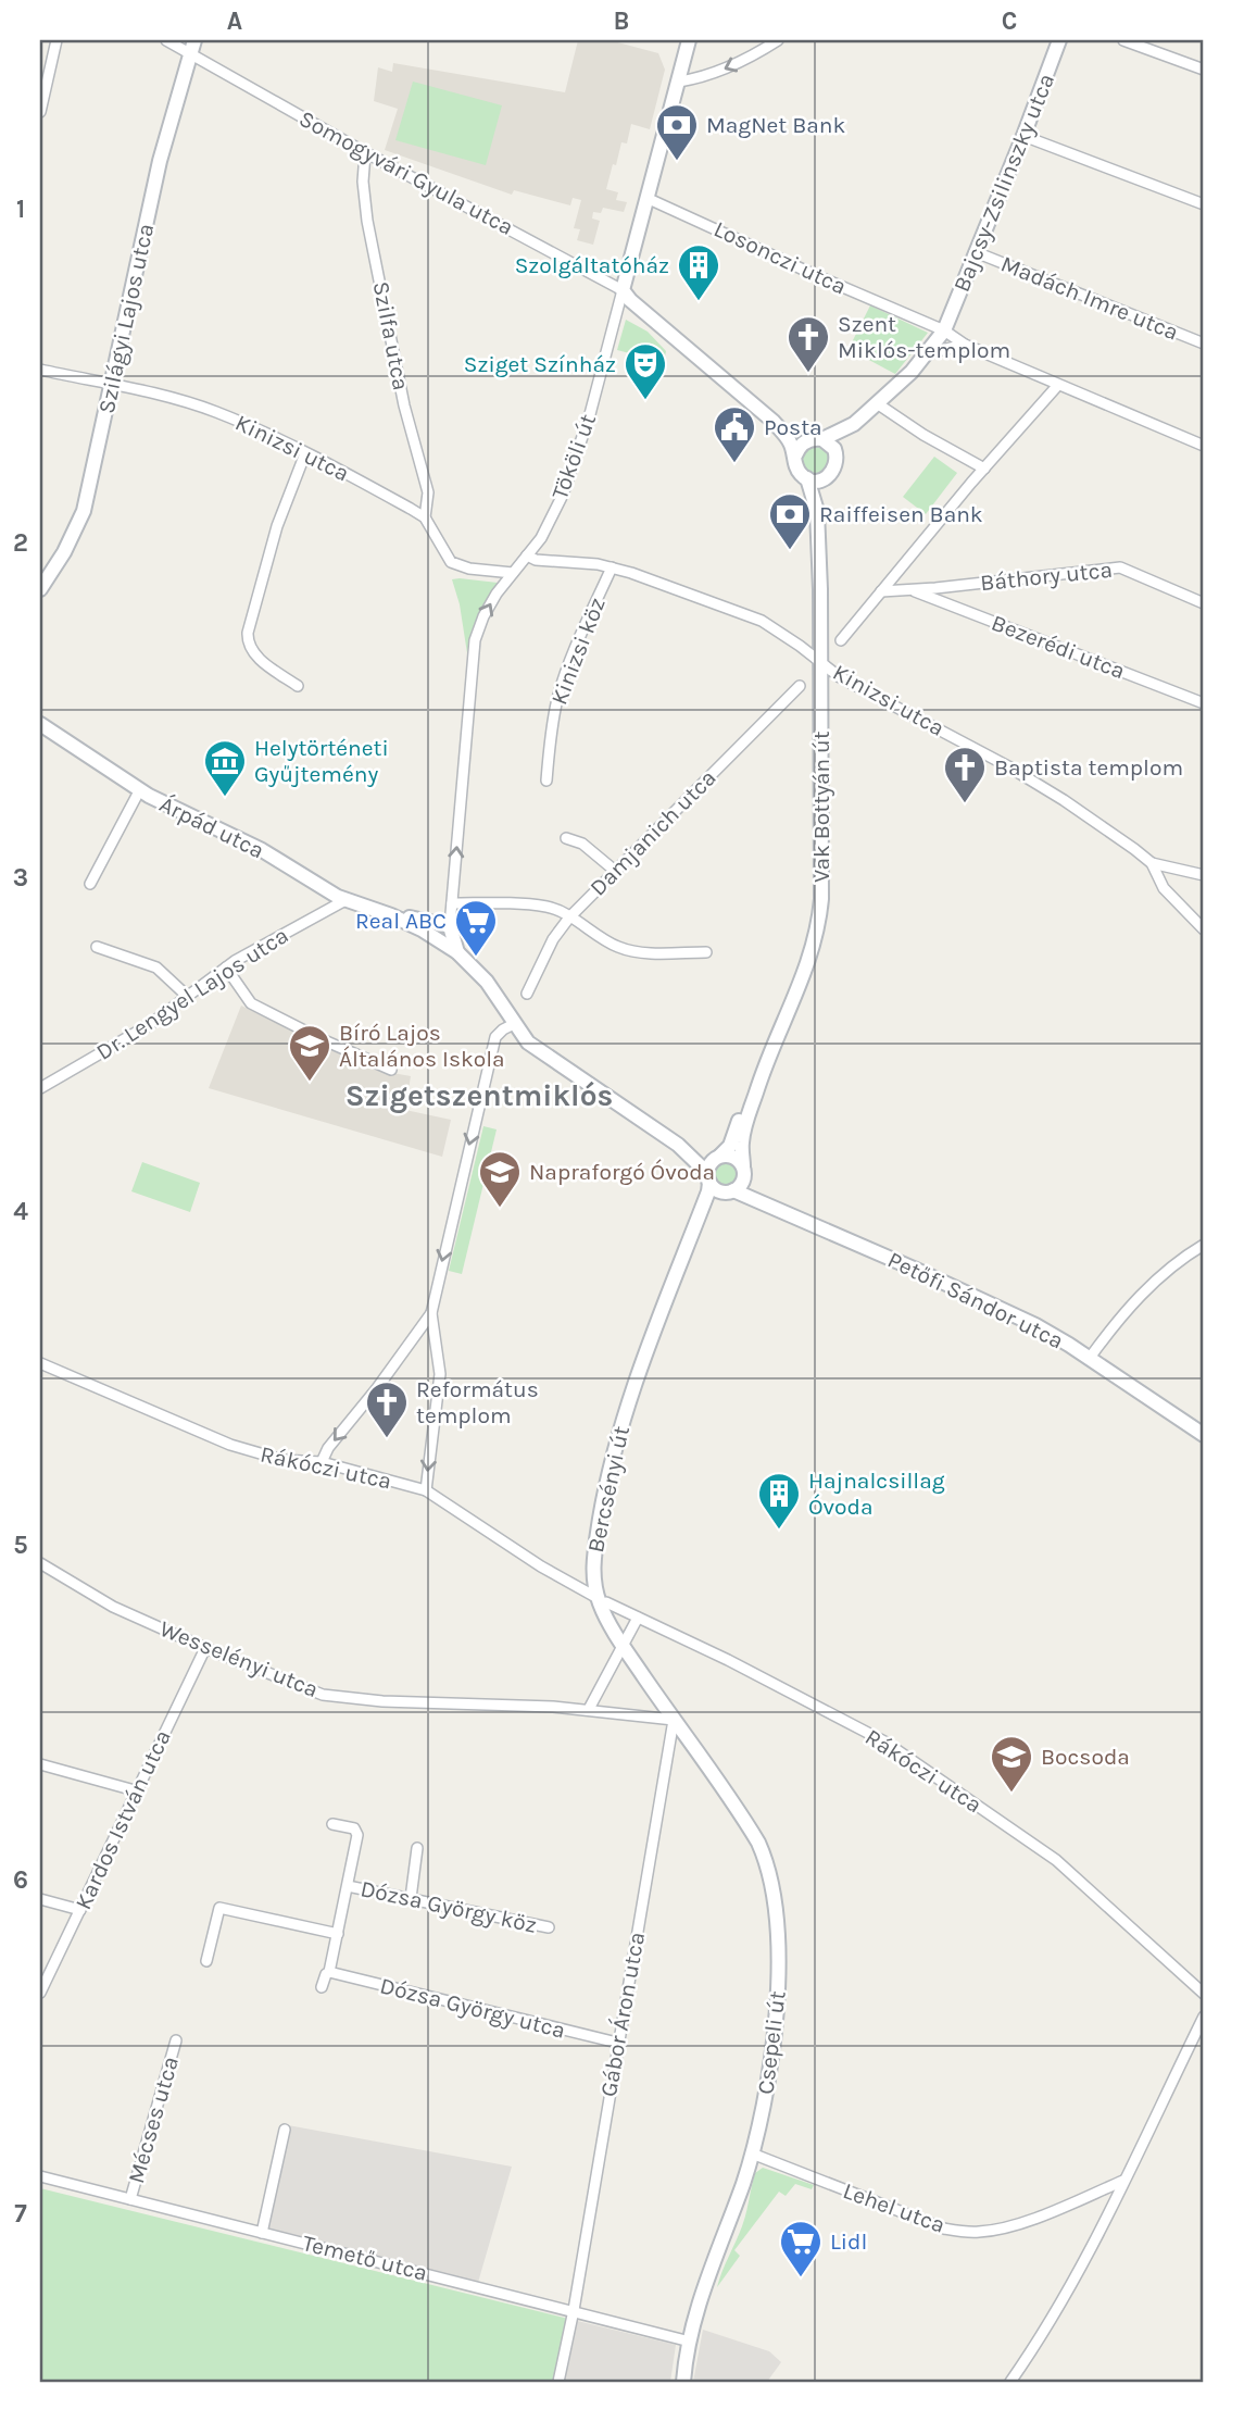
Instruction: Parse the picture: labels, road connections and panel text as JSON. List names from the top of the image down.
{
  "streets": {
    "street": [
      "Somogyvári Gyula utca",
      "Bajcsy-Zsilinszky utca",
      "Losonczi utca",
      "Madách Imre utca",
      "Szilágyi Lajos utca",
      "Szilfa utca",
      "Kinizsi utca",
      "Tököli út",
      "Báthory utca",
      "Bezerédi utca",
      "Kinizsi köz",
      "Vak Bottyán út",
      "Árpád utca",
      "Damjanich utca",
      "Dr. Lengyel Lajos utca",
      "Petőfi Sándor utca",
      "Rákóczi utca",
      "Bercsényi út",
      "Wesselényi utca",
      "Kardos István utca",
      "Dózsa György köz",
      "Dózsa György utca",
      "Gábor Áron utca",
      "Csepeli út",
      "Mécses utca",
      "Lehel utca",
      "Temető utca"
    ]
  },
  "crossings": [
    ["Somogyvári Gyula utca", "Szilágyi Lajos utca"],
    ["Somogyvári Gyula utca", "Szilfa utca"],
    ["Somogyvári Gyula utca", "Tököli út"],
    ["Bajcsy-Zsilinszky utca", "Losonczi utca"],
    ["Bajcsy-Zsilinszky utca", "Madách Imre utca"],
    ["Bajcsy-Zsilinszky utca", "Vak Bottyán út"],
    ["Losonczi utca", "Tököli út"],
    ["Szilágyi Lajos utca", "Kinizsi utca"],
    ["Szilfa utca", "Kinizsi utca"],
    ["Kinizsi utca", "Tököli út"],
    ["Kinizsi utca", "Kinizsi köz"],
    ["Kinizsi utca", "Vak Bottyán út"],
    ["Tököli út", "Árpád utca"],
    ["Báthory utca", "Bezerédi utca"],
    ["Vak Bottyán út", "Petőfi Sándor utca"],
    ["Vak Bottyán út", "Bercsényi út"],
    ["Árpád utca", "Dr. Lengyel Lajos utca"],
    ["Petőfi Sándor utca", "Bercsényi út"],
    ["Rákóczi utca", "Bercsényi út"],
    ["Bercsényi út", "Wesselényi utca"],
    ["Bercsényi út", "Gábor Áron utca"],
    ["Bercsényi út", "Csepeli út"],
    ["Wesselényi utca", "Kardos István utca"],
    ["Wesselényi utca", "Gábor Áron utca"],
    ["Wesselényi utca", "Csepeli út"],
    ["Dózsa György utca", "Gábor Áron utca"],
    ["Gábor Áron utca", "Csepeli út"],
    ["Gábor Áron utca", "Temető utca"],
    ["Csepeli út", "Lehel utca"],
    ["Csepeli út", "Temető utca"],
    ["Mécses utca", "Temető utca"]
  ],
  "one_way": ["Tököli út"],
  "districts": ["Szigetszentmiklós"],
  "places": {
    "bank": ["MagNet Bank", "Raiffeisen Bank"],
    "building": ["Szolgáltatóház", "Hajnalcsillag Óvoda"],
    "church": ["Szent Miklós-templom", "Baptista templom", "Református templom"],
    "theatre": ["Sziget Színház"],
    "public building": ["Posta"],
    "museum": ["Helytörténeti Gyűjtemény"],
    "supermarket": ["Real ABC", "Lidl"],
    "school or university": ["Bíró Lajos Általános Iskola", "Napraforgó Óvoda", "Bocsoda"]
  },
  "grid": {
    "columns": ["A", "B", "C"],
    "rows": [
      "1",
      "2",
      "3",
      "4",
      "5",
      "6",
      "7"
    ]
  }
}
